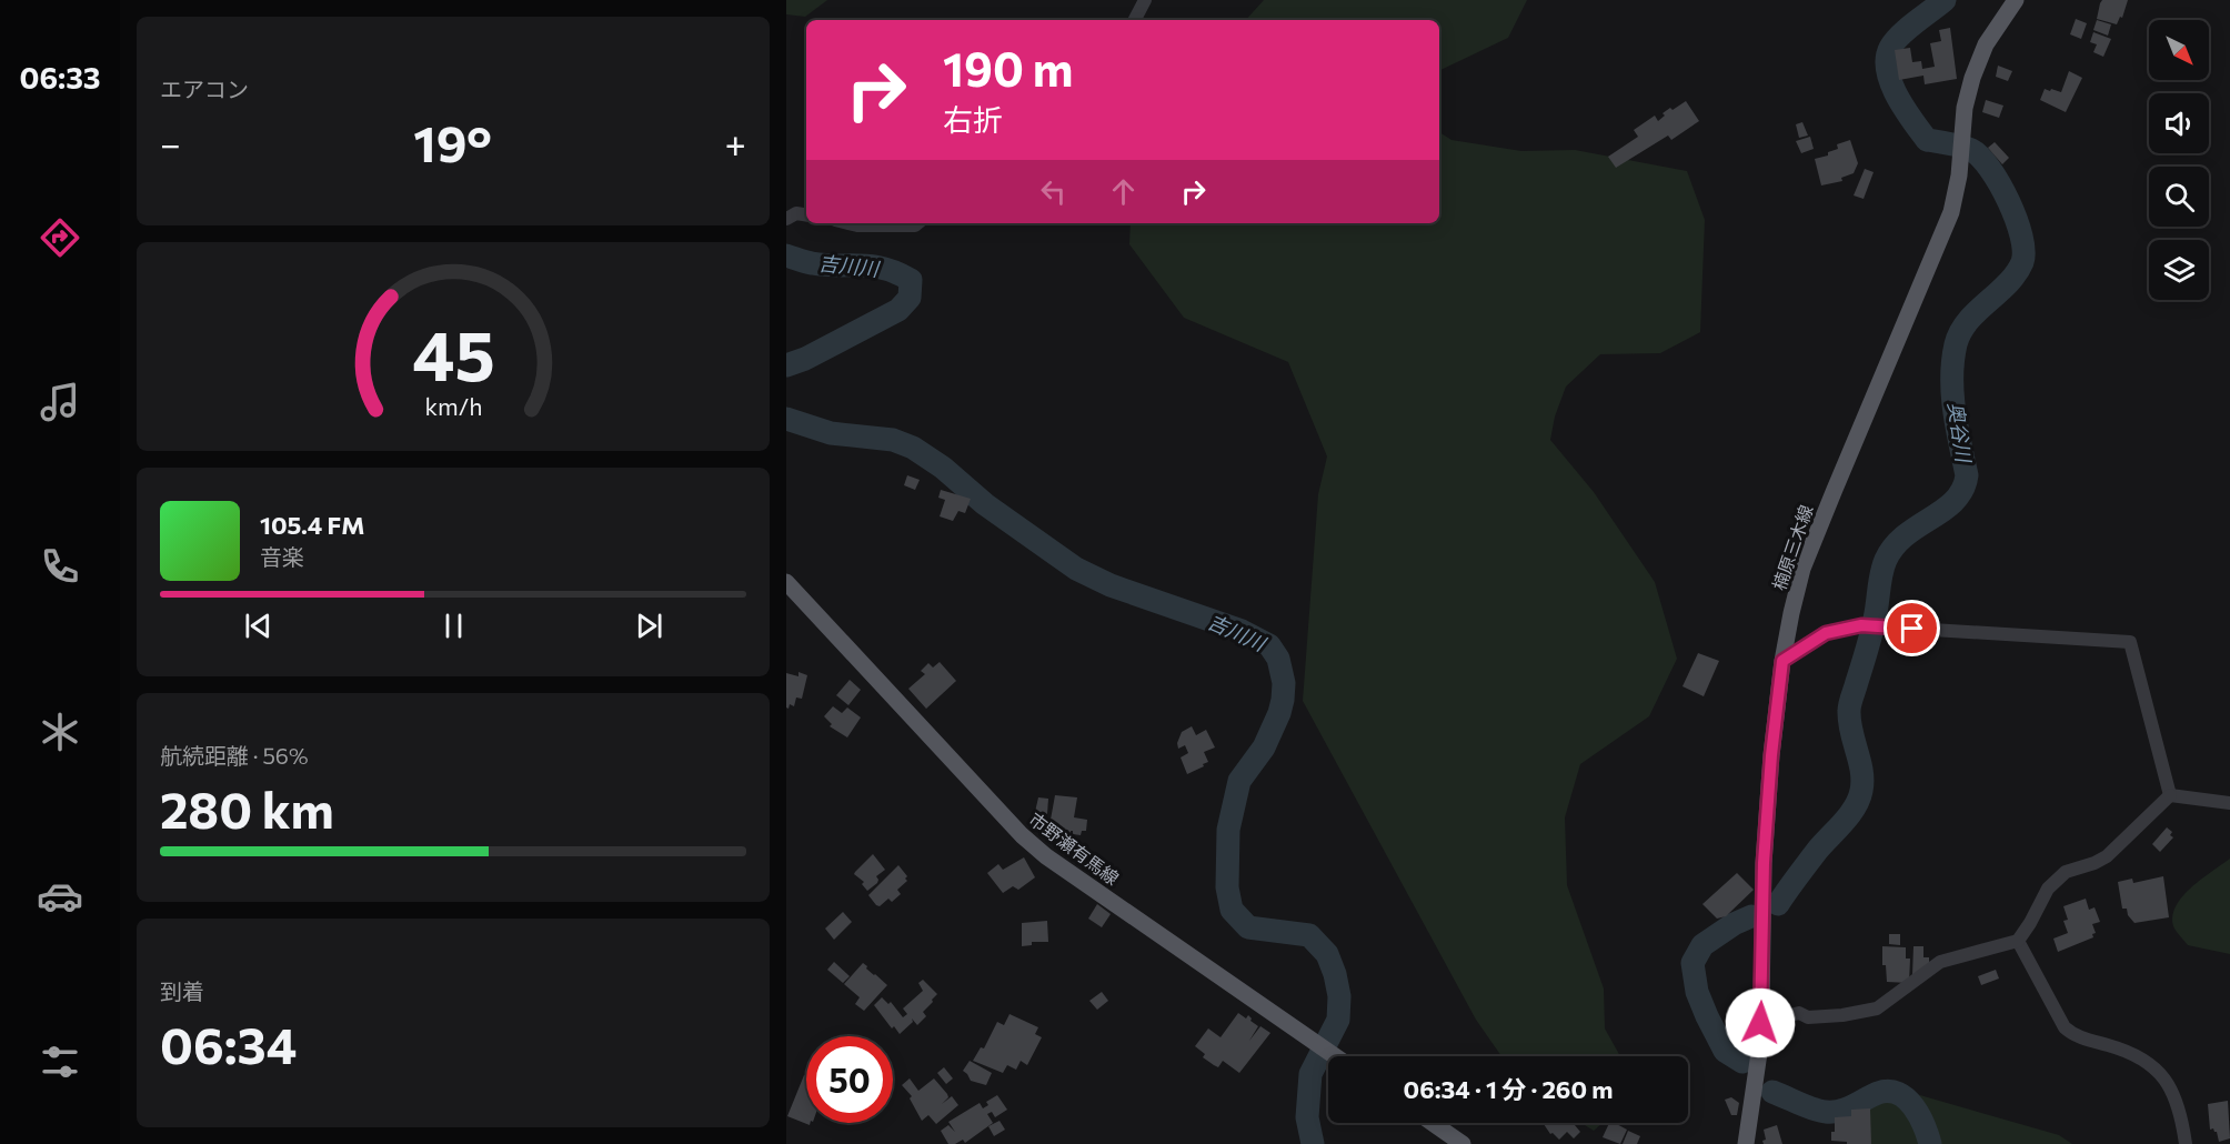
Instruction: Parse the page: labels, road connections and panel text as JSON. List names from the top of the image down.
{
  "streets": {
    "main road": ["楠原三木線", "市野瀬有馬線"]
  },
  "water": ["吉川川", "奥谷川"],
  "north": "bottom right",
  "page": {
    "tabs": "06:33",
    "tile": [
      "エアコン",
      ["航続距離 · 56%", "280 km"],
      ["到着", "06:34"]
    ],
    "turn": ["190 m", "右折"],
    "heat": ["−", "19°", "+"],
    "song": ["105.4 FM", "音楽"],
    "limit": "50",
    "trip": "06:34 · 1 分 · 260 m",
    "gauge": ["45", "km/h"]
  }
}
